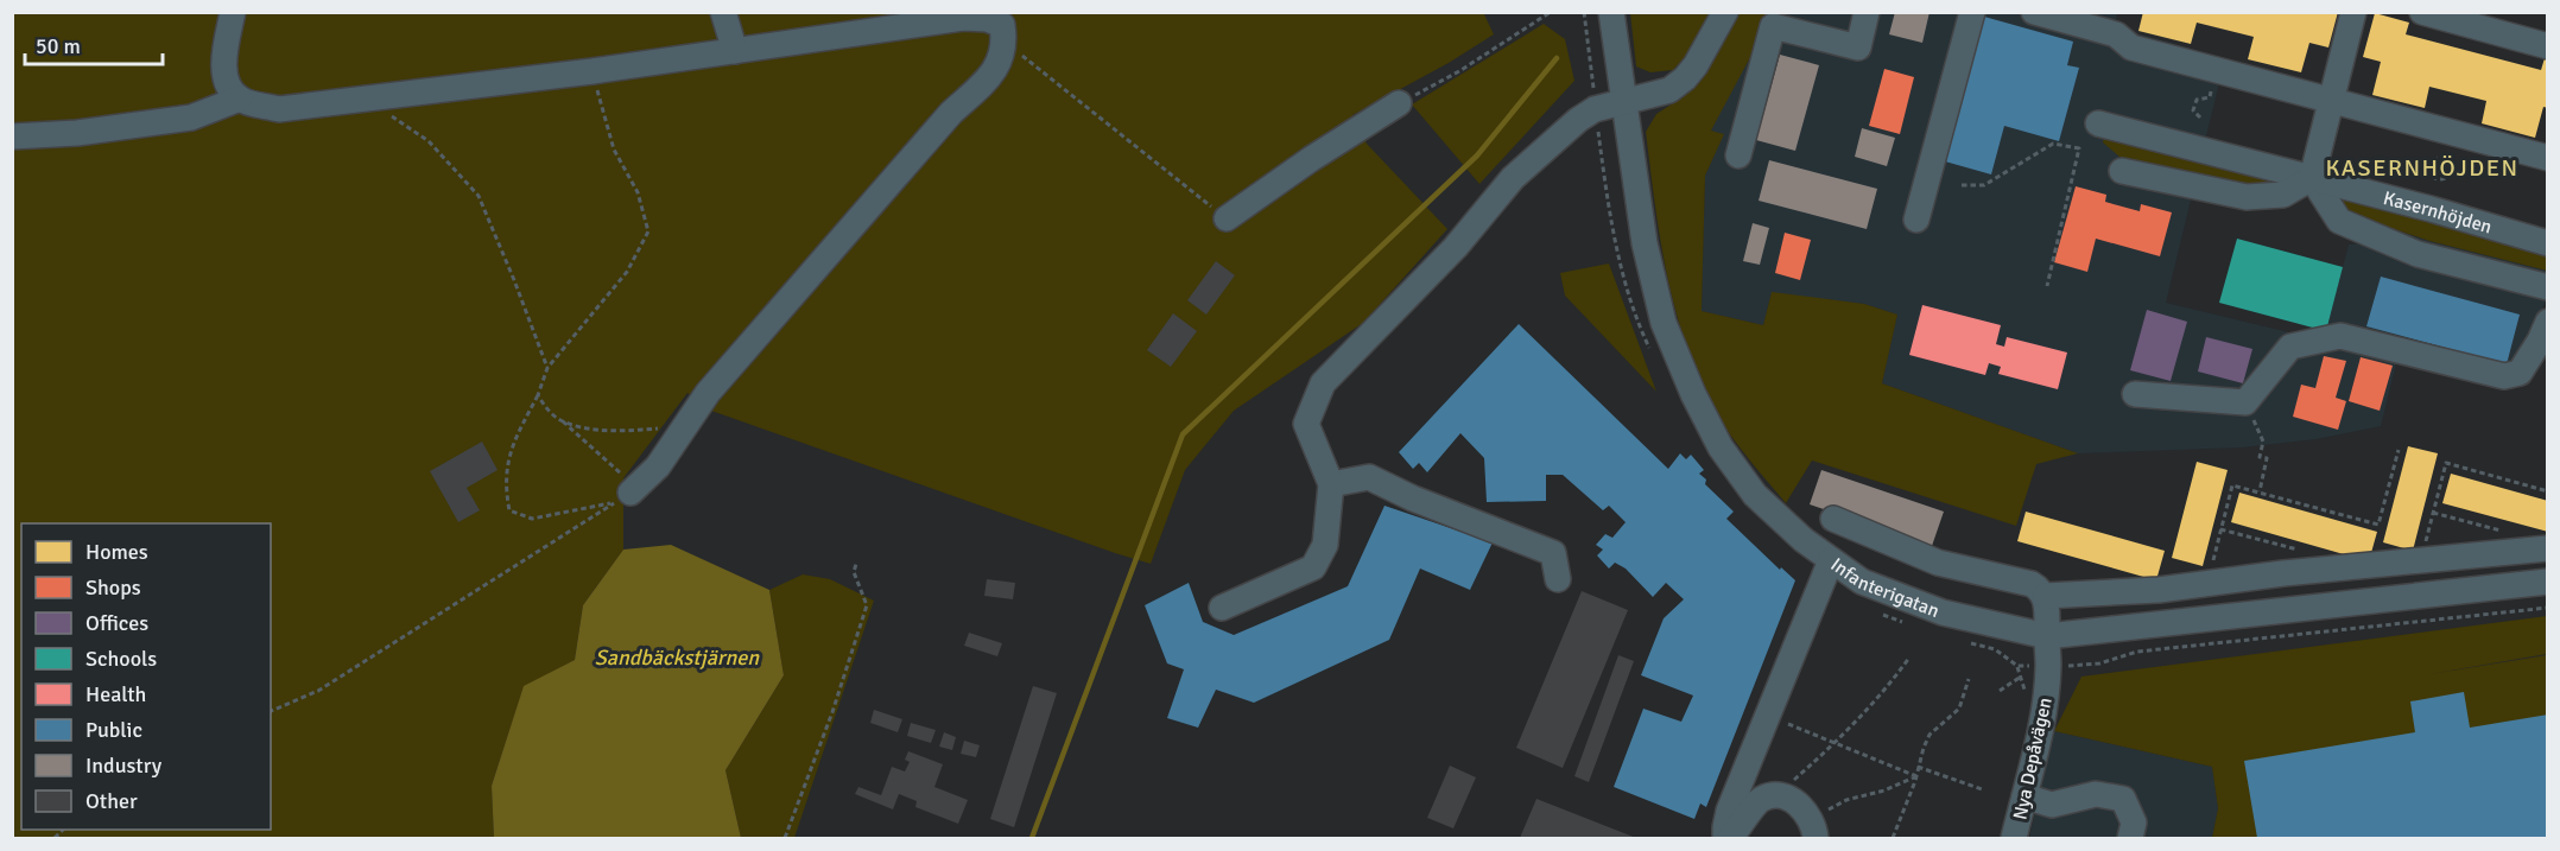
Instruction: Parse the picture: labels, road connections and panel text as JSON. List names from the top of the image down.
{
  "streets": {
    "street": ["Kasernhöjden", "Infanterigatan", "Nya Depåvägen"]
  },
  "crossings": [
    ["Infanterigatan", "Nya Depåvägen"]
  ],
  "districts": ["KASERNHÖJDEN"],
  "water": ["Sandbäckstjärnen"],
  "legend": [
    "Homes",
    "Shops",
    "Offices",
    "Schools",
    "Health",
    "Public",
    "Industry",
    "Other"
  ],
  "scale_bar": "50 m"
}
